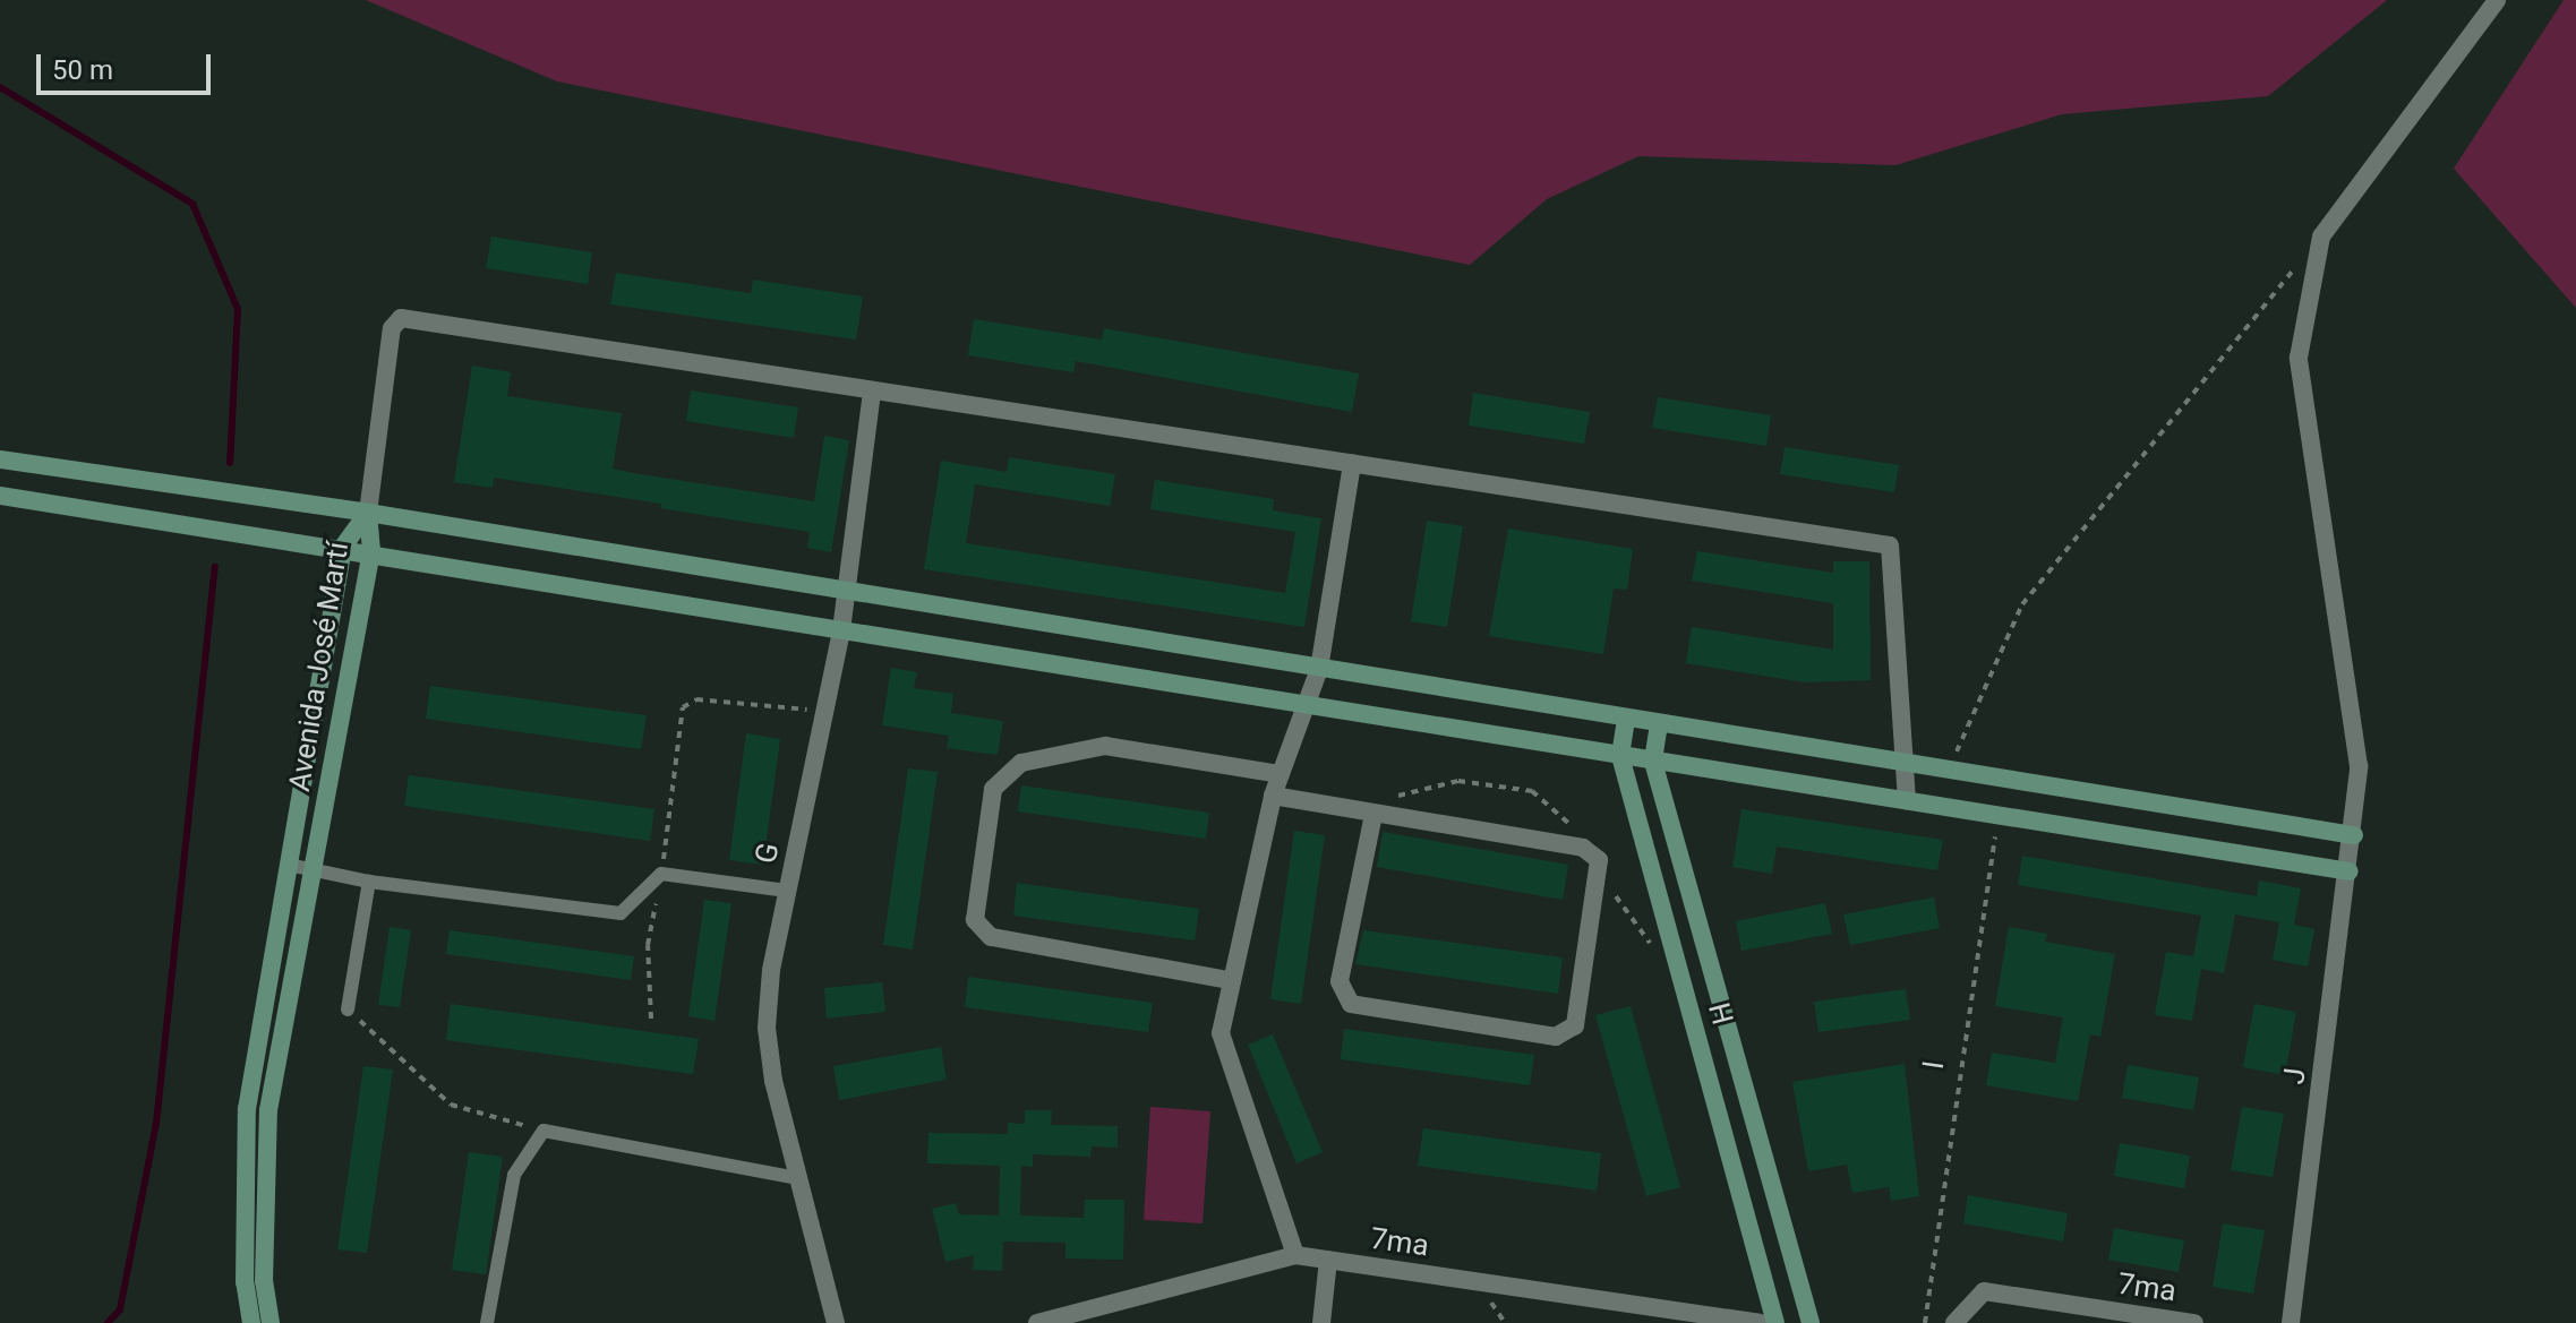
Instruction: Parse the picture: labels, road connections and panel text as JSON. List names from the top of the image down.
{
  "streets": {
    "street": [
      "Avenida José Martí",
      "G",
      "H",
      "J",
      "7ma"
    ],
    "path": ["I"]
  },
  "scale_bar": "50 m"
}
